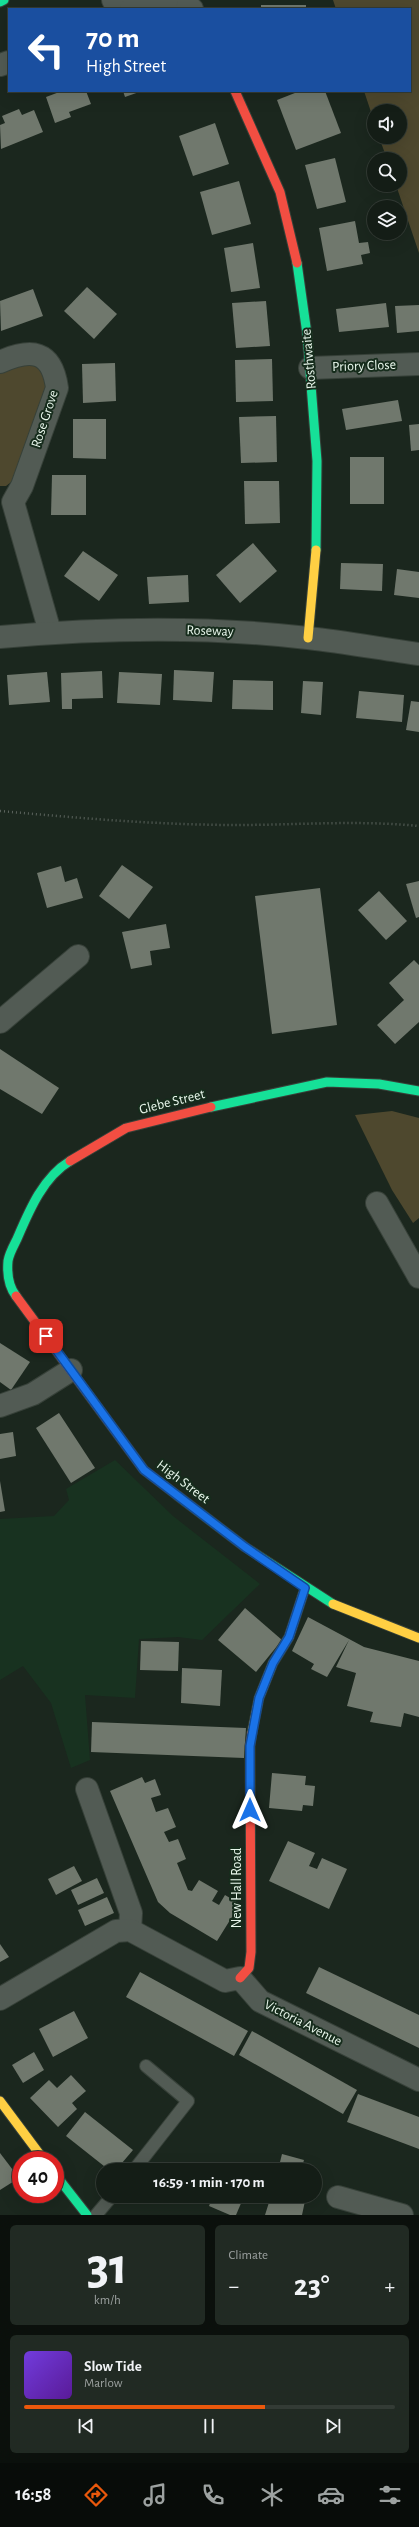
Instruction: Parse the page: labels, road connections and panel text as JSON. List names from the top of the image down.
{
  "streets": {
    "street": [
      "Rosthwaite",
      "Priory Close",
      "Rose Grove",
      "Roseway",
      "Glebe Street",
      "High Street",
      "New Hall Road",
      "Victoria Avenue"
    ]
  },
  "crossings": [
    ["Rosthwaite", "Priory Close"],
    ["Rosthwaite", "Roseway"],
    ["Rose Grove", "Roseway"],
    ["Glebe Street", "High Street"],
    ["High Street", "New Hall Road"],
    ["New Hall Road", "Victoria Avenue"]
  ],
  "page": {
    "turn": ["70 m", "High Street"],
    "limit": "40",
    "trip": "16:59 · 1 min · 170 m",
    "tile": [
      ["31", "km/h"],
      "Climate"
    ],
    "heat": ["−", "23°", "+"],
    "song": ["Slow Tide", "Marlow"],
    "tabs": "16:58"
  }
}
